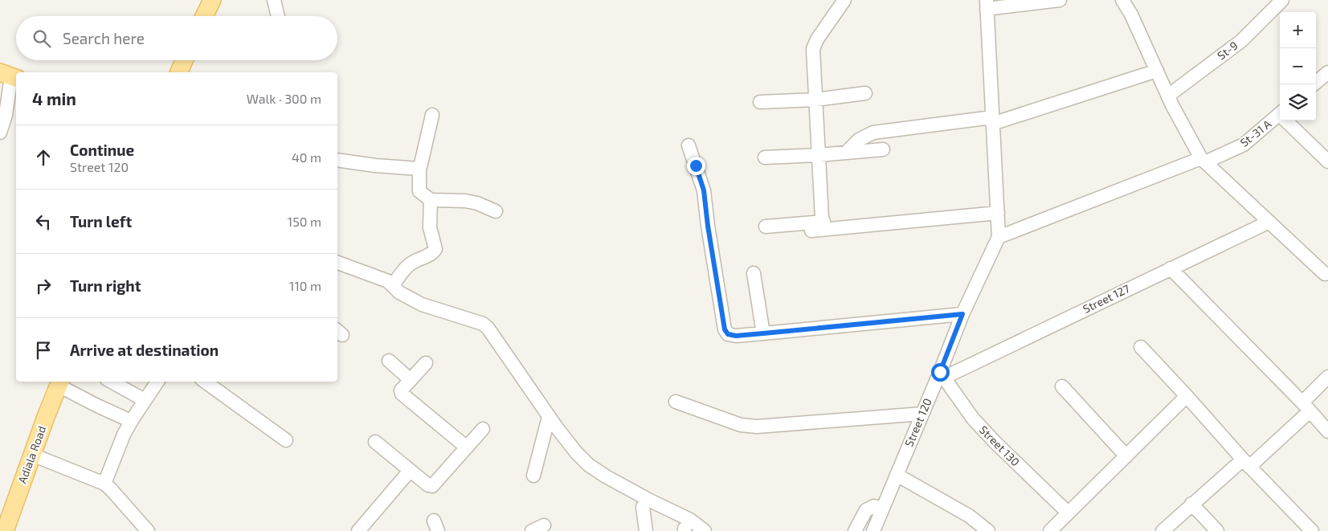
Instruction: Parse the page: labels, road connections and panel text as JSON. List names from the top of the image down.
{
  "streets": {
    "main road": ["Adiala Road"],
    "street": [
      "St-9",
      "St-31 A",
      "Street 127",
      "Street 120",
      "Street 130"
    ]
  },
  "crossings": [
    ["St-31 A", "Street 120"],
    ["Street 127", "Street 120"],
    ["Street 127", "Street 130"],
    ["Street 120", "Street 130"]
  ],
  "page": {
    "map_buttons": ["+", "−"],
    "search": "Search here",
    "heading": ["4 min", "Walk · 300 m"],
    "list": [
      ["Continue", "Street 120", "40 m"],
      ["Turn left", "150 m"],
      ["Turn right", "110 m"],
      "Arrive at destination"
    ]
  }
}
